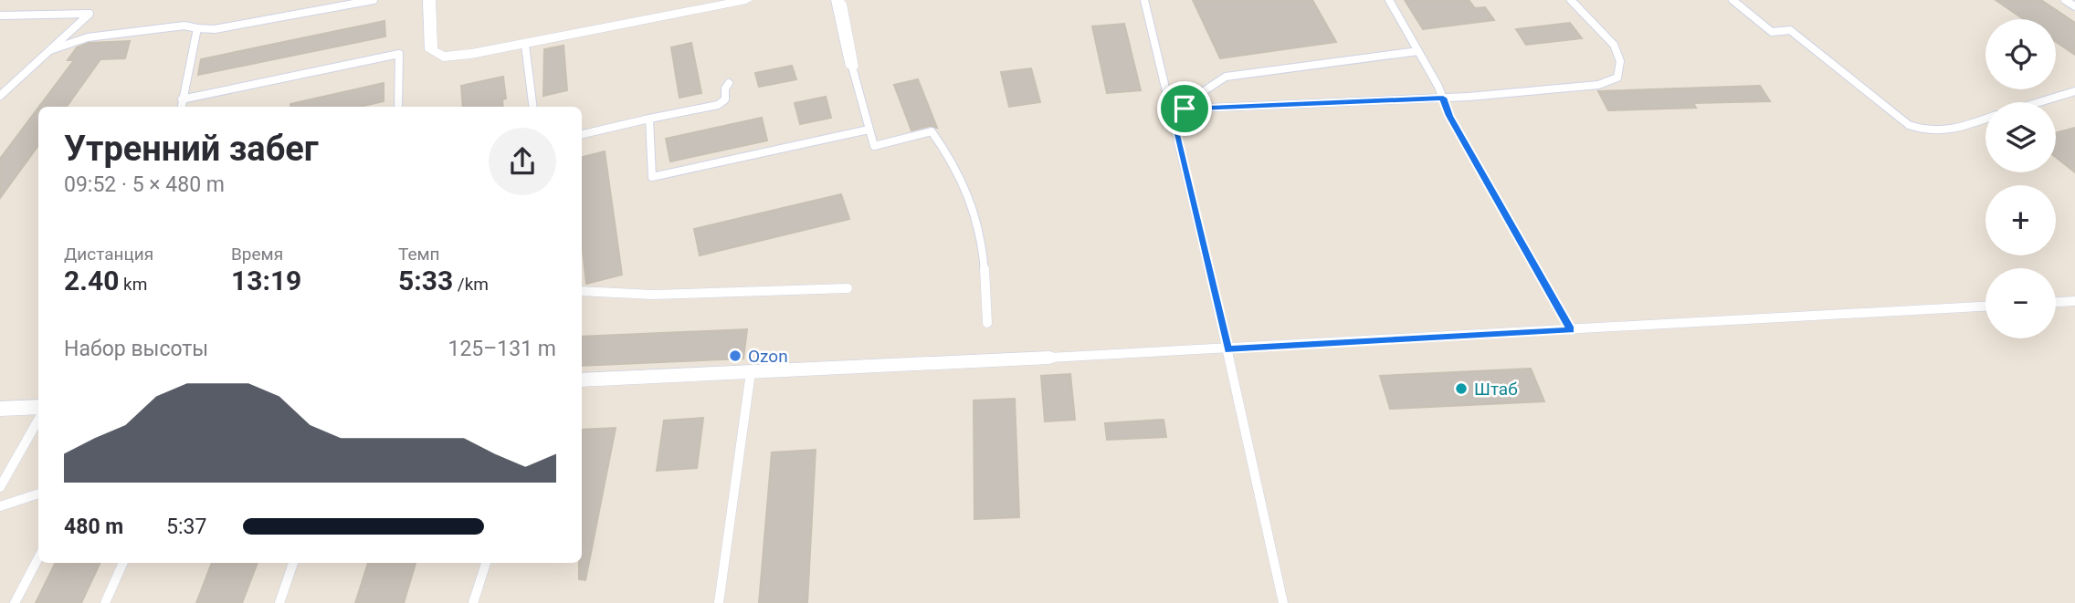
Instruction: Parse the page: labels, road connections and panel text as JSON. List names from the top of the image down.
{
  "places": ["Ozon", "Штаб"],
  "page": {
    "map_buttons": ["+", "−"],
    "heading": ["Утренний забег", "09:52 · 5 × 480 m"],
    "stats": [
      ["Дистанция", "2.40 km"],
      ["Время", "13:19"],
      ["Темп", "5:33 /km"]
    ],
    "chart": ["Набор высоты", "125–131 m"],
    "list": [
      {
        "name": "480 m",
        "note": "5:37"
      }
    ]
  }
}
